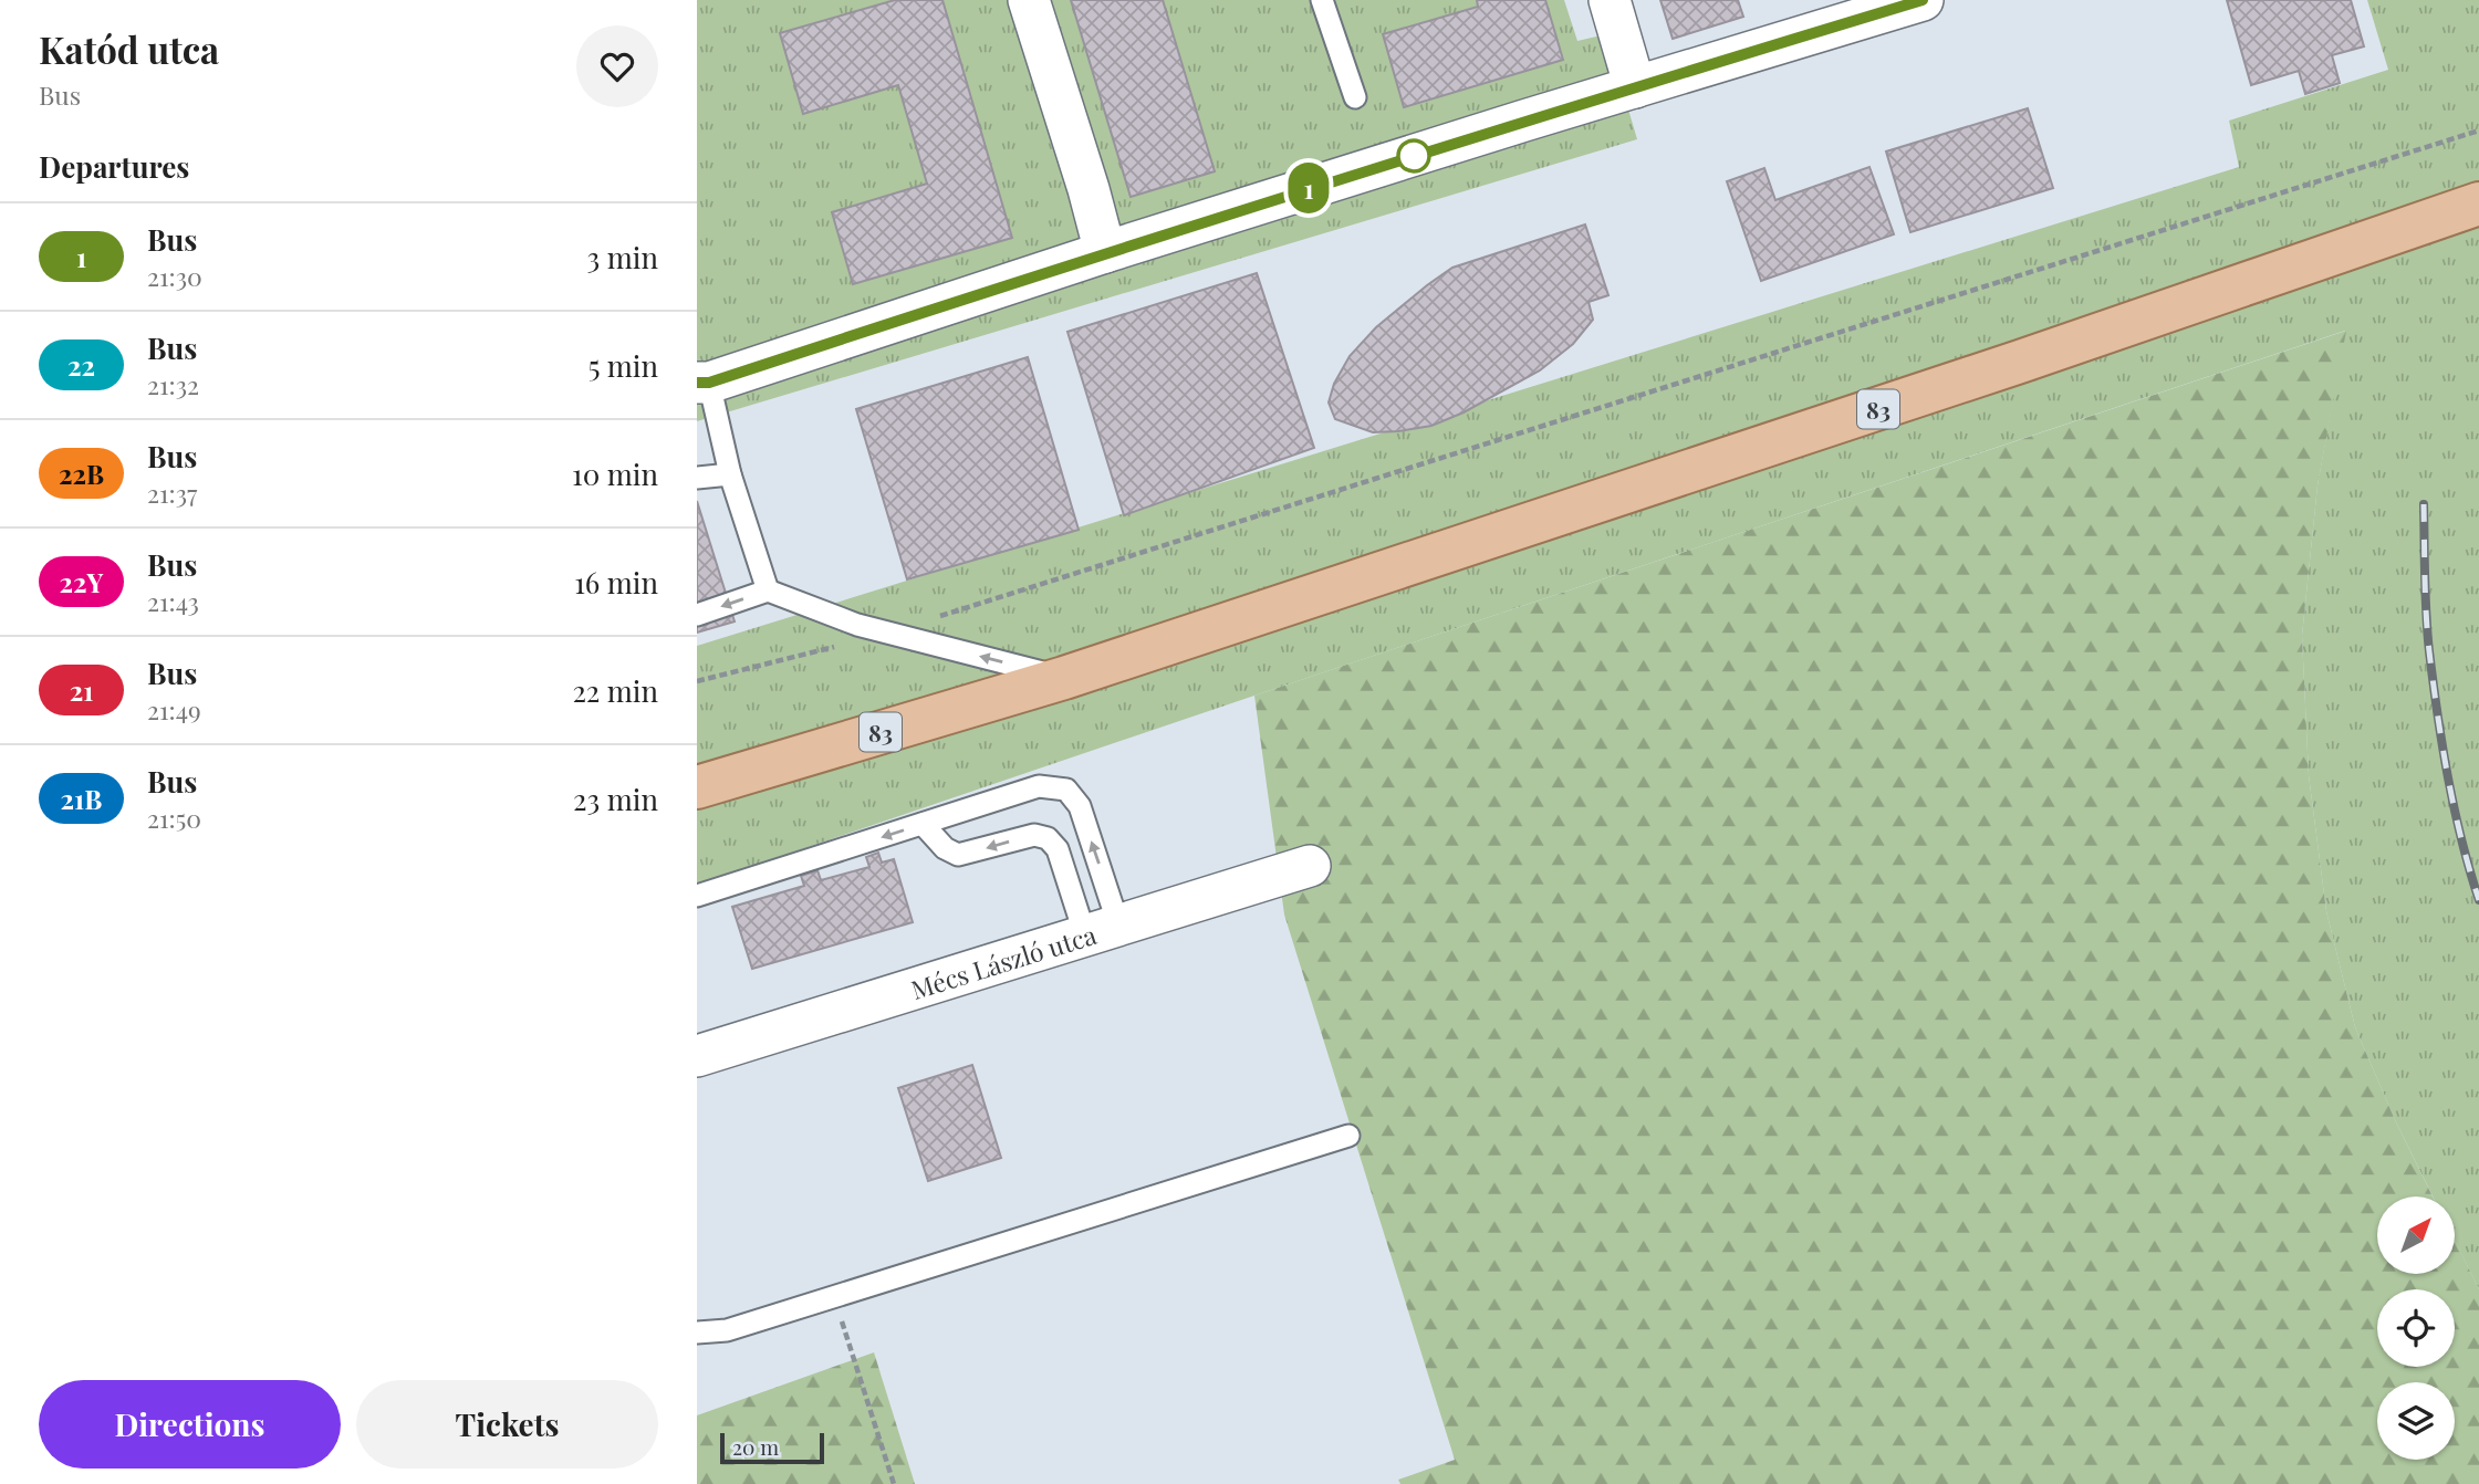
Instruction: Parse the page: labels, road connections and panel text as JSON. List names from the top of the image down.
{
  "streets": {
    "main road": ["83"],
    "street": ["Mécs László utca"]
  },
  "lines": ["bus line 1"],
  "scale_bar": "20 m",
  "north": "top right",
  "page": {
    "heading": [
      ["Katód utca", "Bus"],
      "Departures"
    ],
    "on_map": "1",
    "list": [
      {
        "mark": "1",
        "name": "Bus",
        "note": "21:30",
        "value": "3 min"
      },
      {
        "mark": "22",
        "name": "Bus",
        "note": "21:32",
        "value": "5 min"
      },
      {
        "mark": "22B",
        "name": "Bus",
        "note": "21:37",
        "value": "10 min"
      },
      {
        "mark": "22Y",
        "name": "Bus",
        "note": "21:43",
        "value": "16 min"
      },
      {
        "mark": "21",
        "name": "Bus",
        "note": "21:49",
        "value": "22 min"
      },
      {
        "mark": "21B",
        "name": "Bus",
        "note": "21:50",
        "value": "23 min"
      }
    ],
    "buttons": ["Directions", "Tickets"],
    "scale": "20 m"
  }
}
